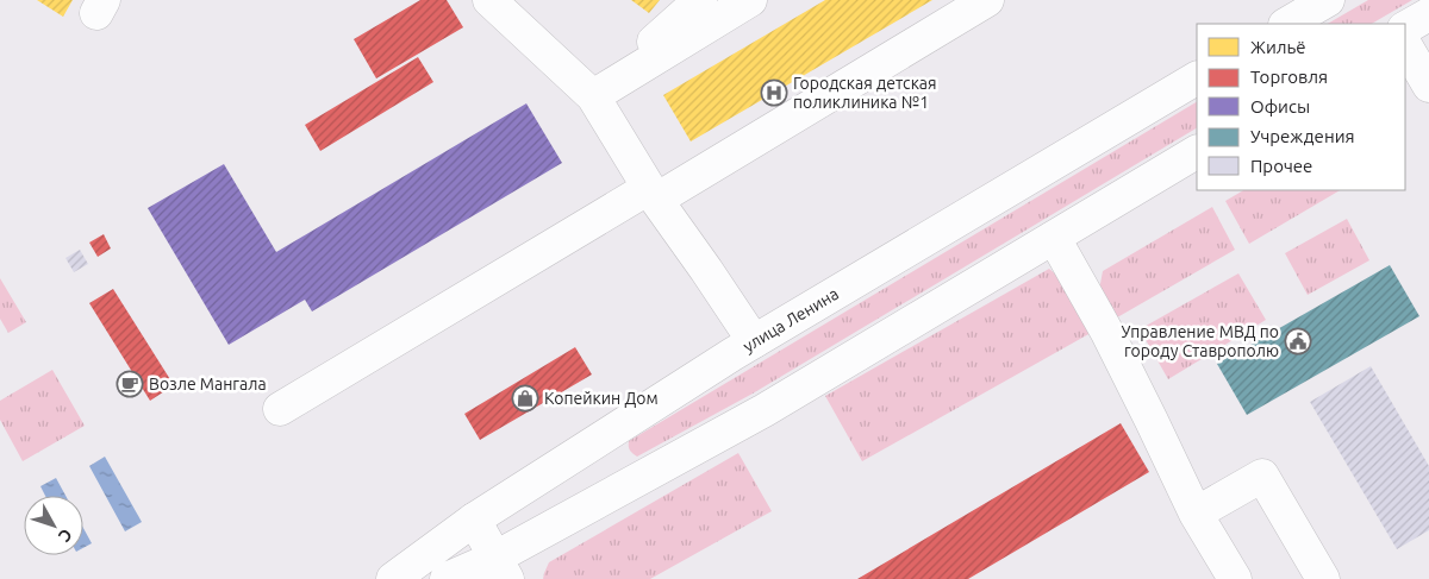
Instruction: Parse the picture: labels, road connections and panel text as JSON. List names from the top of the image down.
{
  "streets": {
    "main road": ["улица Ленина"]
  },
  "places": {
    "hospital": ["Городская детская поликлиника №1"],
    "public building": ["Управление МВД по городу Ставрополю"],
    "cafe": ["Возле Мангала"],
    "shop": ["Копейкин Дом"]
  },
  "legend": [
    "Жильё",
    "Торговля",
    "Офисы",
    "Учреждения",
    "Прочее"
  ],
  "north": "bottom right"
}
